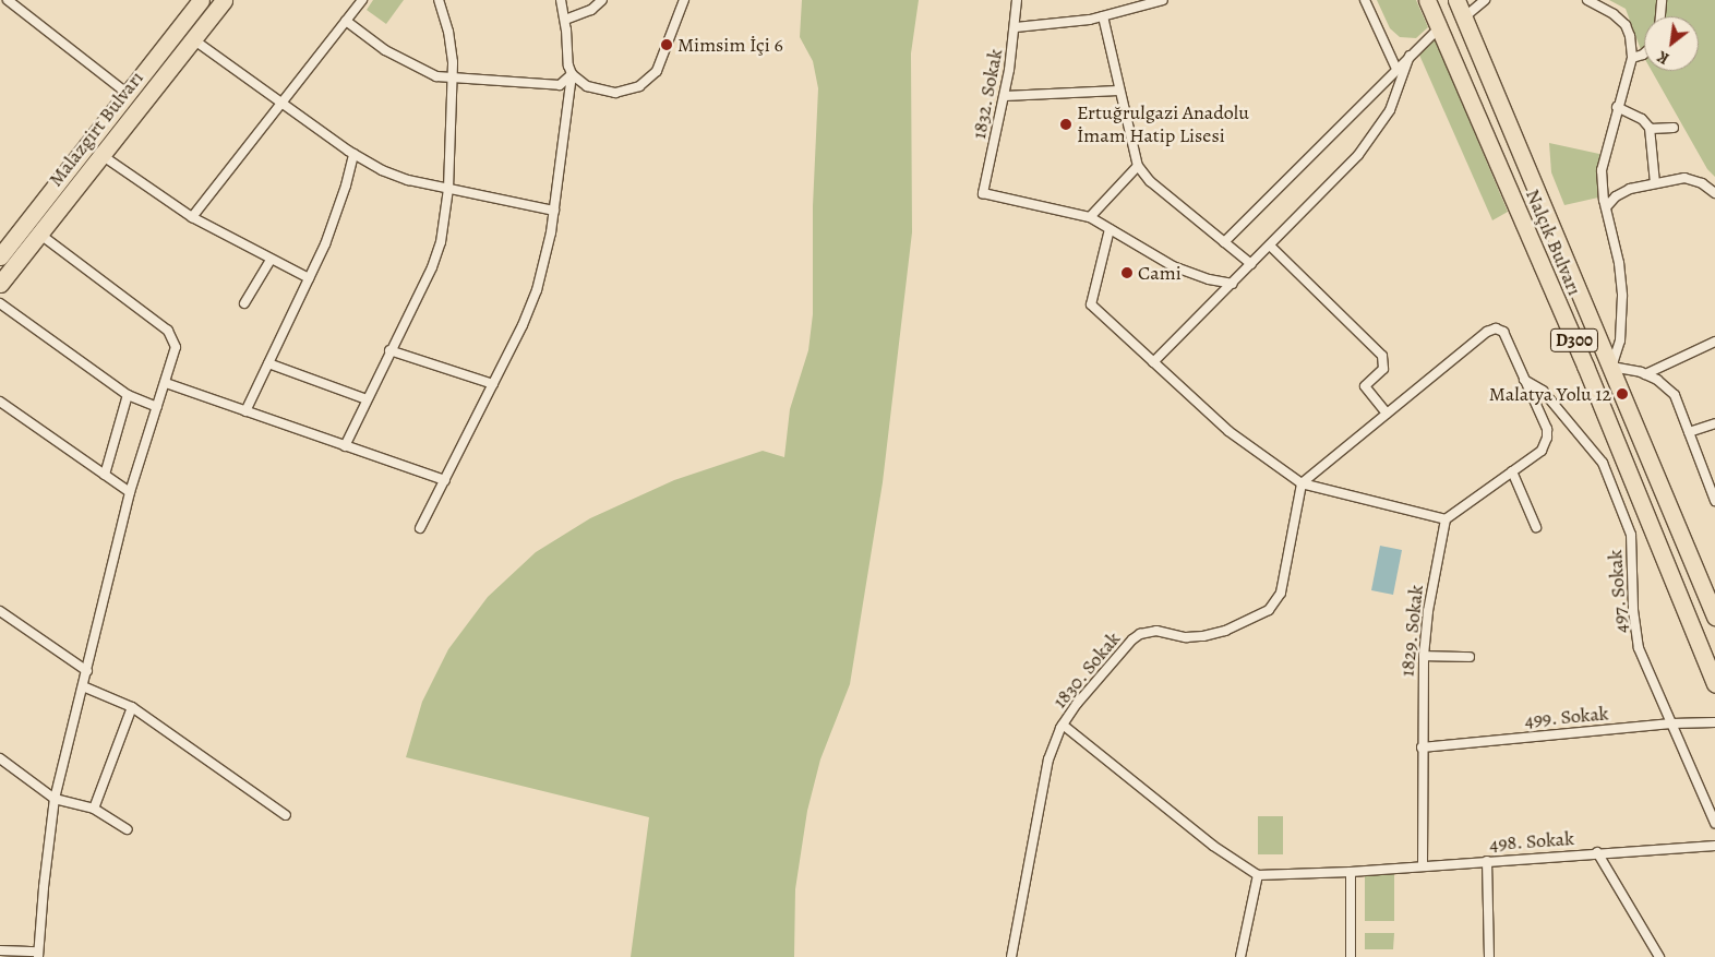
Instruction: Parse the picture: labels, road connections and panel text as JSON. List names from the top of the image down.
{
  "streets": {
    "highway": ["Malazgirt Bulvarı", "Nalçık Bulvarı", "D300"],
    "street": [
      "1832. Sokak",
      "497. Sokak",
      "1829. Sokak",
      "1830. Sokak",
      "499. Sokak",
      "498. Sokak"
    ]
  },
  "crossings": [
    ["497. Sokak", "499. Sokak"],
    ["1829. Sokak", "499. Sokak"],
    ["1829. Sokak", "498. Sokak"]
  ],
  "places": [
    "Mimsim İçi 6",
    "Ertuğrulgazi Anadolu İmam Hatip Lisesi",
    "Cami",
    "Malatya Yolu 12"
  ],
  "north": "bottom left"
}
